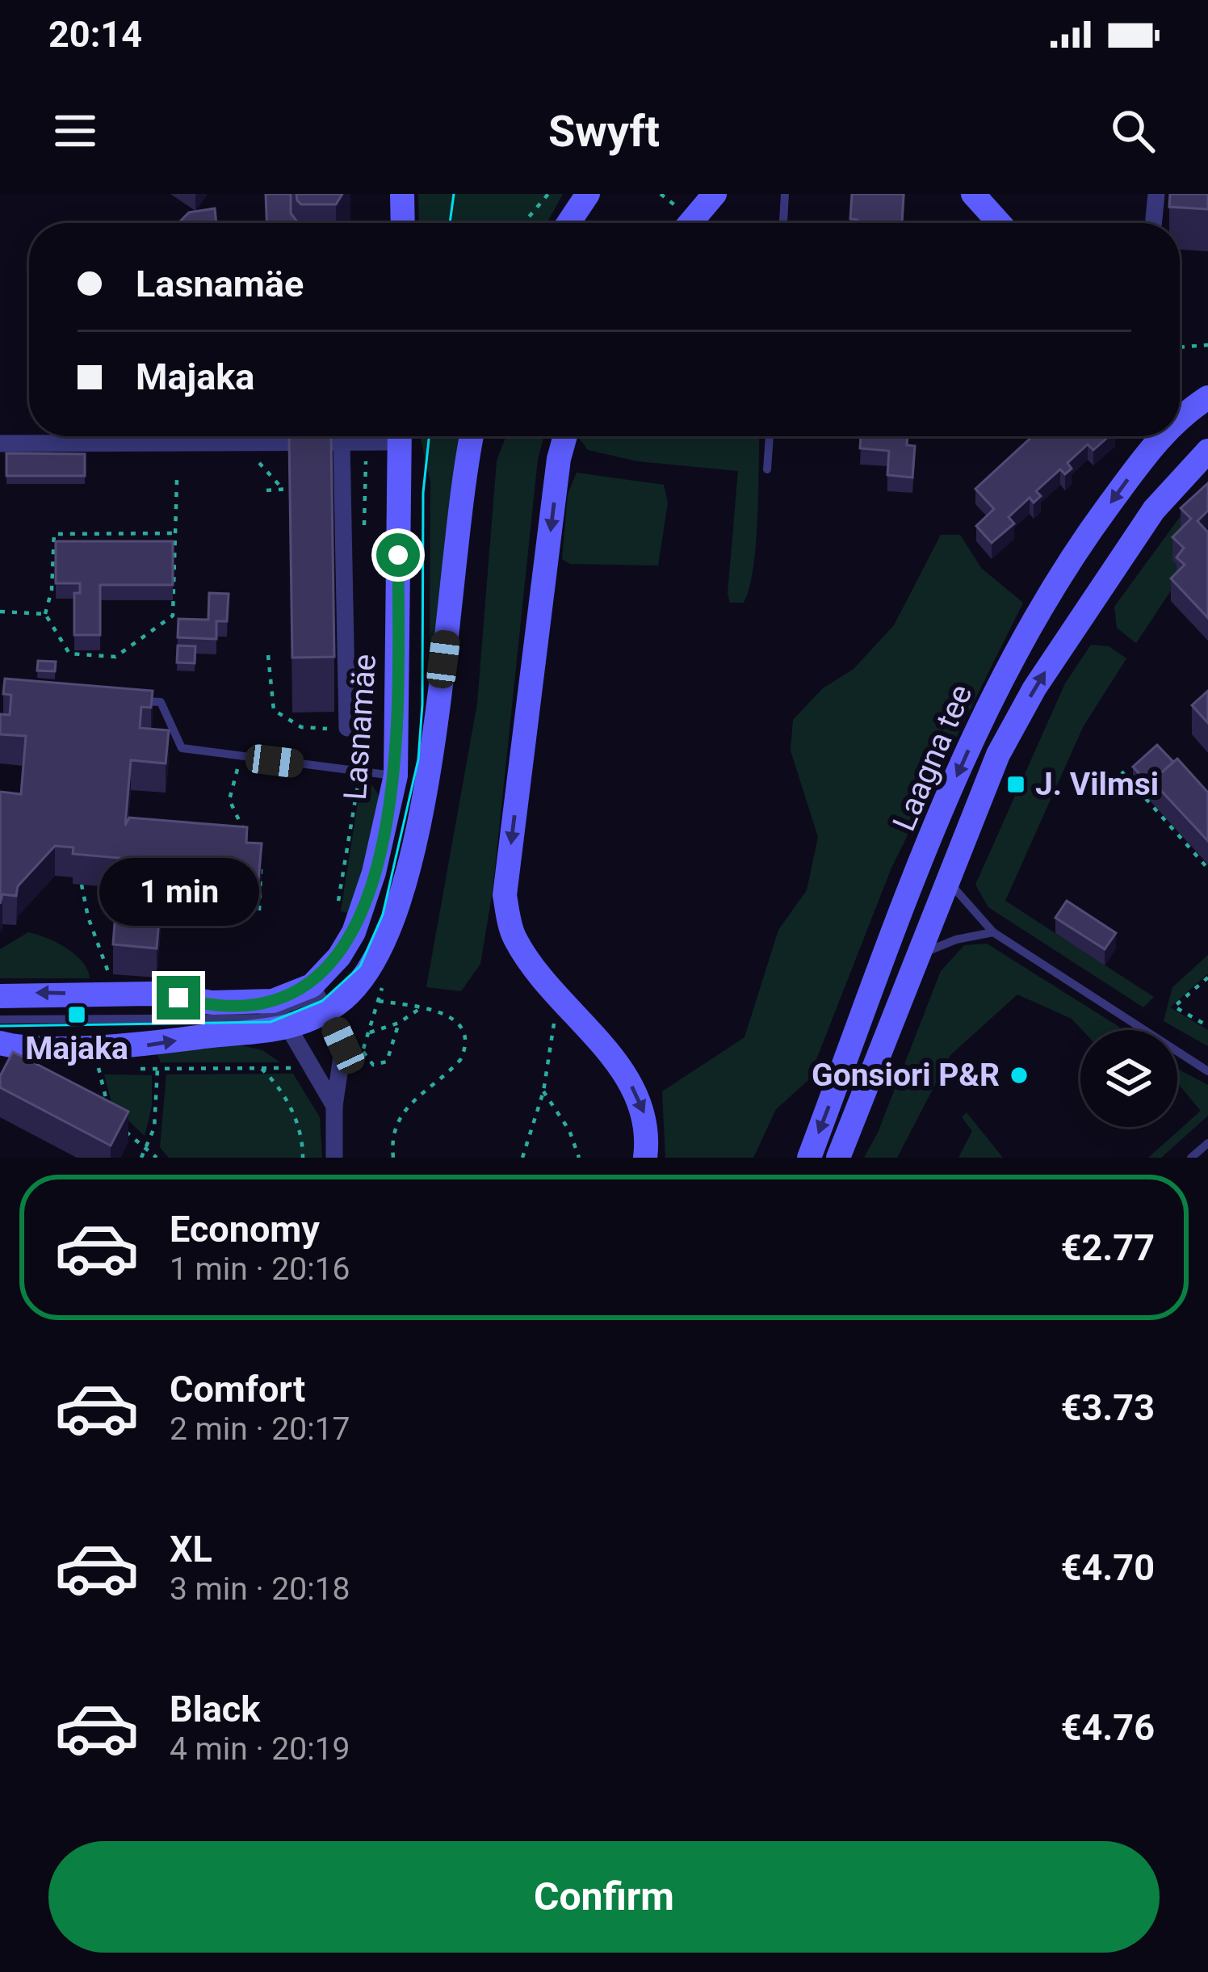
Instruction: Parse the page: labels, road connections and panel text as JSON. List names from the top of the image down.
{
  "streets": {
    "street": ["Lasnamäe", "Laagna tee"]
  },
  "places": {
    "transit": ["J. Vilmsi", "Majaka"],
    "other": ["Gonsiori P&R"]
  },
  "page": {
    "status": "20:14",
    "header": "Swyft",
    "banner": ["Lasnamäe", "Majaka"],
    "bubble": "1 min",
    "list": [
      {
        "name": "Economy",
        "note": "1 min · 20:16",
        "value": "€2.77"
      },
      {
        "name": "Comfort",
        "note": "2 min · 20:17",
        "value": "€3.73"
      },
      {
        "name": "XL",
        "note": "3 min · 20:18",
        "value": "€4.70"
      },
      {
        "name": "Black",
        "note": "4 min · 20:19",
        "value": "€4.76"
      }
    ],
    "buttons": "Confirm"
  }
}
